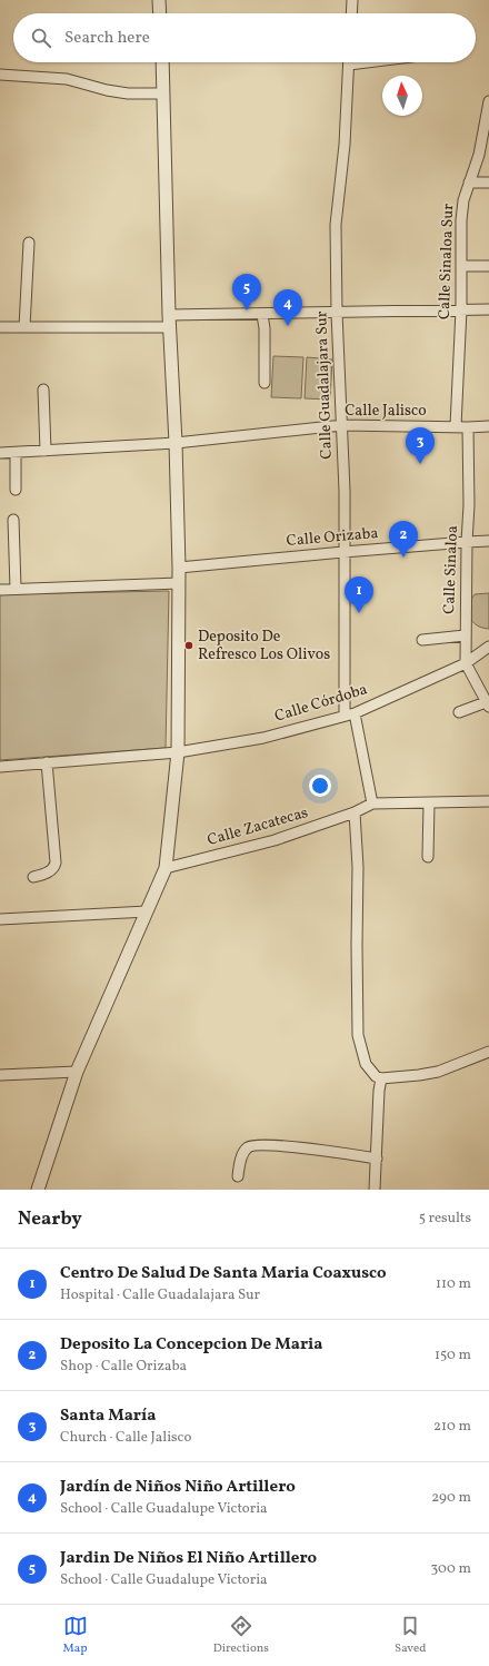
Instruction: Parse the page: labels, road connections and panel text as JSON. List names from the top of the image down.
{
  "streets": {
    "street": [
      "Calle Sinaloa Sur",
      "Calle Guadalajara Sur",
      "Calle Jalisco",
      "Calle Orizaba",
      "Calle Sinaloa",
      "Calle Córdoba",
      "Calle Zacatecas"
    ]
  },
  "crossings": [
    ["Calle Sinaloa Sur", "Calle Jalisco"],
    ["Calle Guadalajara Sur", "Calle Jalisco"],
    ["Calle Guadalajara Sur", "Calle Orizaba"],
    ["Calle Guadalajara Sur", "Calle Córdoba"],
    ["Calle Guadalajara Sur", "Calle Zacatecas"],
    ["Calle Jalisco", "Calle Sinaloa"],
    ["Calle Orizaba", "Calle Sinaloa"],
    ["Calle Sinaloa", "Calle Córdoba"]
  ],
  "places": ["Deposito De Refresco Los Olivos"],
  "north": "top",
  "page": {
    "search": "Search here",
    "pins": [
      "5",
      "4",
      "3",
      "2",
      "1"
    ],
    "heading": ["Nearby", "5 results"],
    "list": [
      {
        "mark": "1",
        "name": "Centro De Salud De Santa Maria Coaxusco",
        "note": "Hospital · Calle Guadalajara Sur",
        "value": "110 m"
      },
      {
        "mark": "2",
        "name": "Deposito La Concepcion De Maria",
        "note": "Shop · Calle Orizaba",
        "value": "150 m"
      },
      {
        "mark": "3",
        "name": "Santa María",
        "note": "Church · Calle Jalisco",
        "value": "210 m"
      },
      {
        "mark": "4",
        "name": "Jardín de Niños Niño Artillero",
        "note": "School · Calle Guadalupe Victoria",
        "value": "290 m"
      },
      {
        "mark": "5",
        "name": "Jardin De Niños El Niño Artillero",
        "note": "School · Calle Guadalupe Victoria",
        "value": "300 m"
      }
    ],
    "nav": ["Map", "Directions", "Saved"]
  }
}
